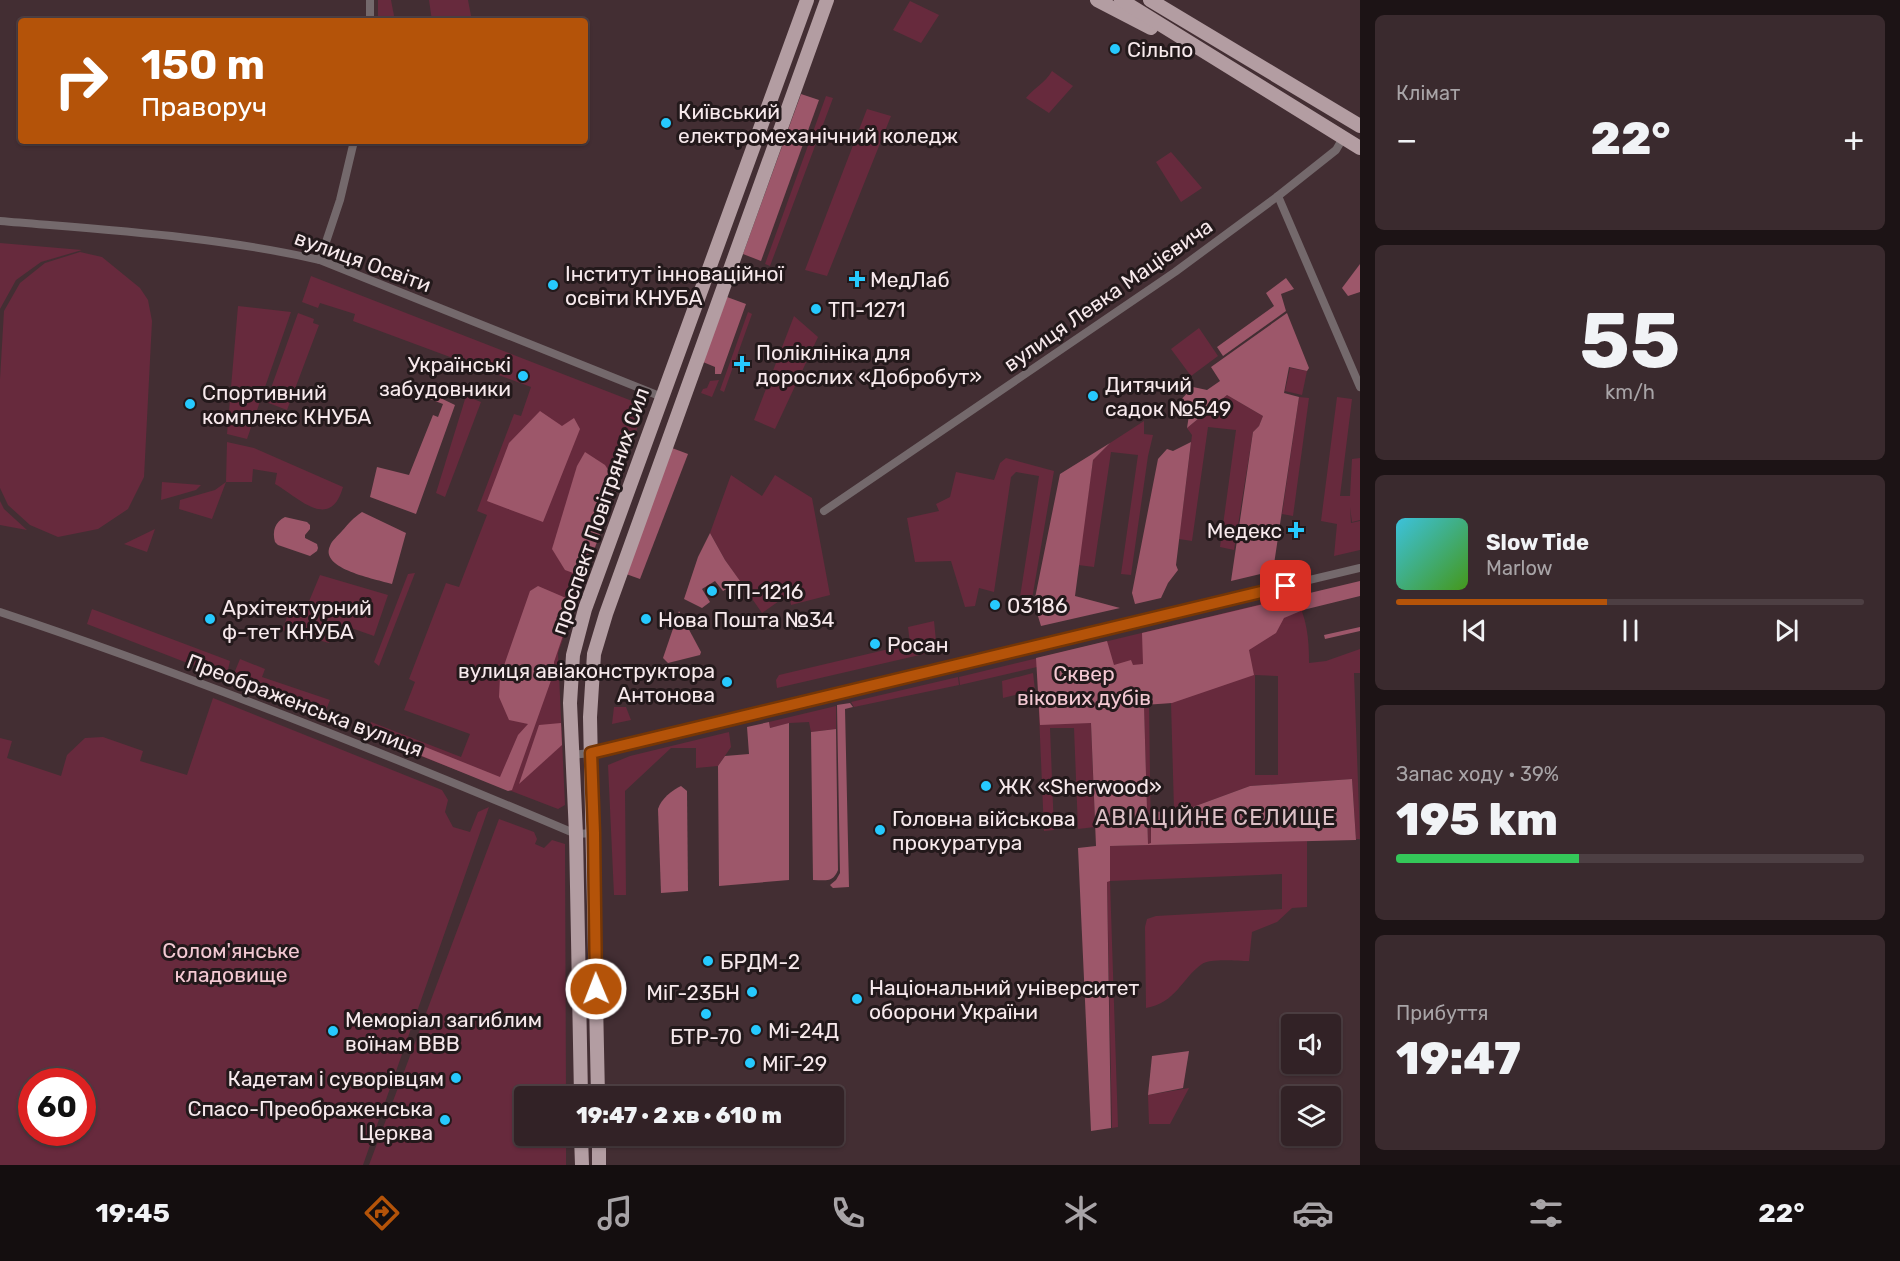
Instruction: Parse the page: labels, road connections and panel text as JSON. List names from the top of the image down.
{
  "streets": {
    "main road": ["проспект Повітряних Сил"],
    "street": ["вулиця Освіти", "вулиця Левка Мацієвича", "Преображенська вулиця"]
  },
  "crossings": [
    ["вулиця Освіти", "проспект Повітряних Сил"],
    ["проспект Повітряних Сил", "Преображенська вулиця"]
  ],
  "districts": ["АВІАЦІЙНЕ СЕЛИЩЕ"],
  "parks": ["Сквер вікових дубів", "Солом'янське кладовище"],
  "places": {
    "other": [
      "Сільпо",
      "Київський електромеханічний коледж",
      "Інститут інноваційної освіти КНУБА",
      "ТП-1271",
      "Українські забудовники",
      "Дитячий садок №549",
      "Спортивний комплекс КНУБА",
      "ТП-1216",
      "03186",
      "Архітектурний ф-тет КНУБА",
      "Нова Пошта №34",
      "Росан",
      "вулиця авіаконструктора Антонова",
      "ЖК «Sherwood»",
      "Головна військова прокуратура",
      "БРДМ-2",
      "МіГ-23БН",
      "Національний університет оборони України",
      "БТР-70",
      "Мі-24Д",
      "Меморіал загиблим воїнам ВВВ",
      "МіГ-29",
      "Кадетам і суворівцям",
      "Спасо-Преображенська Церква"
    ],
    "health": ["МедЛаб", "Поліклініка для дорослих «Добробут»", "Медекс"]
  },
  "page": {
    "tile": [
      "Клімат",
      ["55", "km/h"],
      ["Запас ходу · 39%", "195 km"],
      ["Прибуття", "19:47"]
    ],
    "turn": ["150 m", "Праворуч"],
    "heat": ["−", "22°", "+"],
    "song": ["Slow Tide", "Marlow"],
    "limit": "60",
    "trip": "19:47 · 2 хв · 610 m",
    "tabs": ["19:45", "22°"]
  }
}
